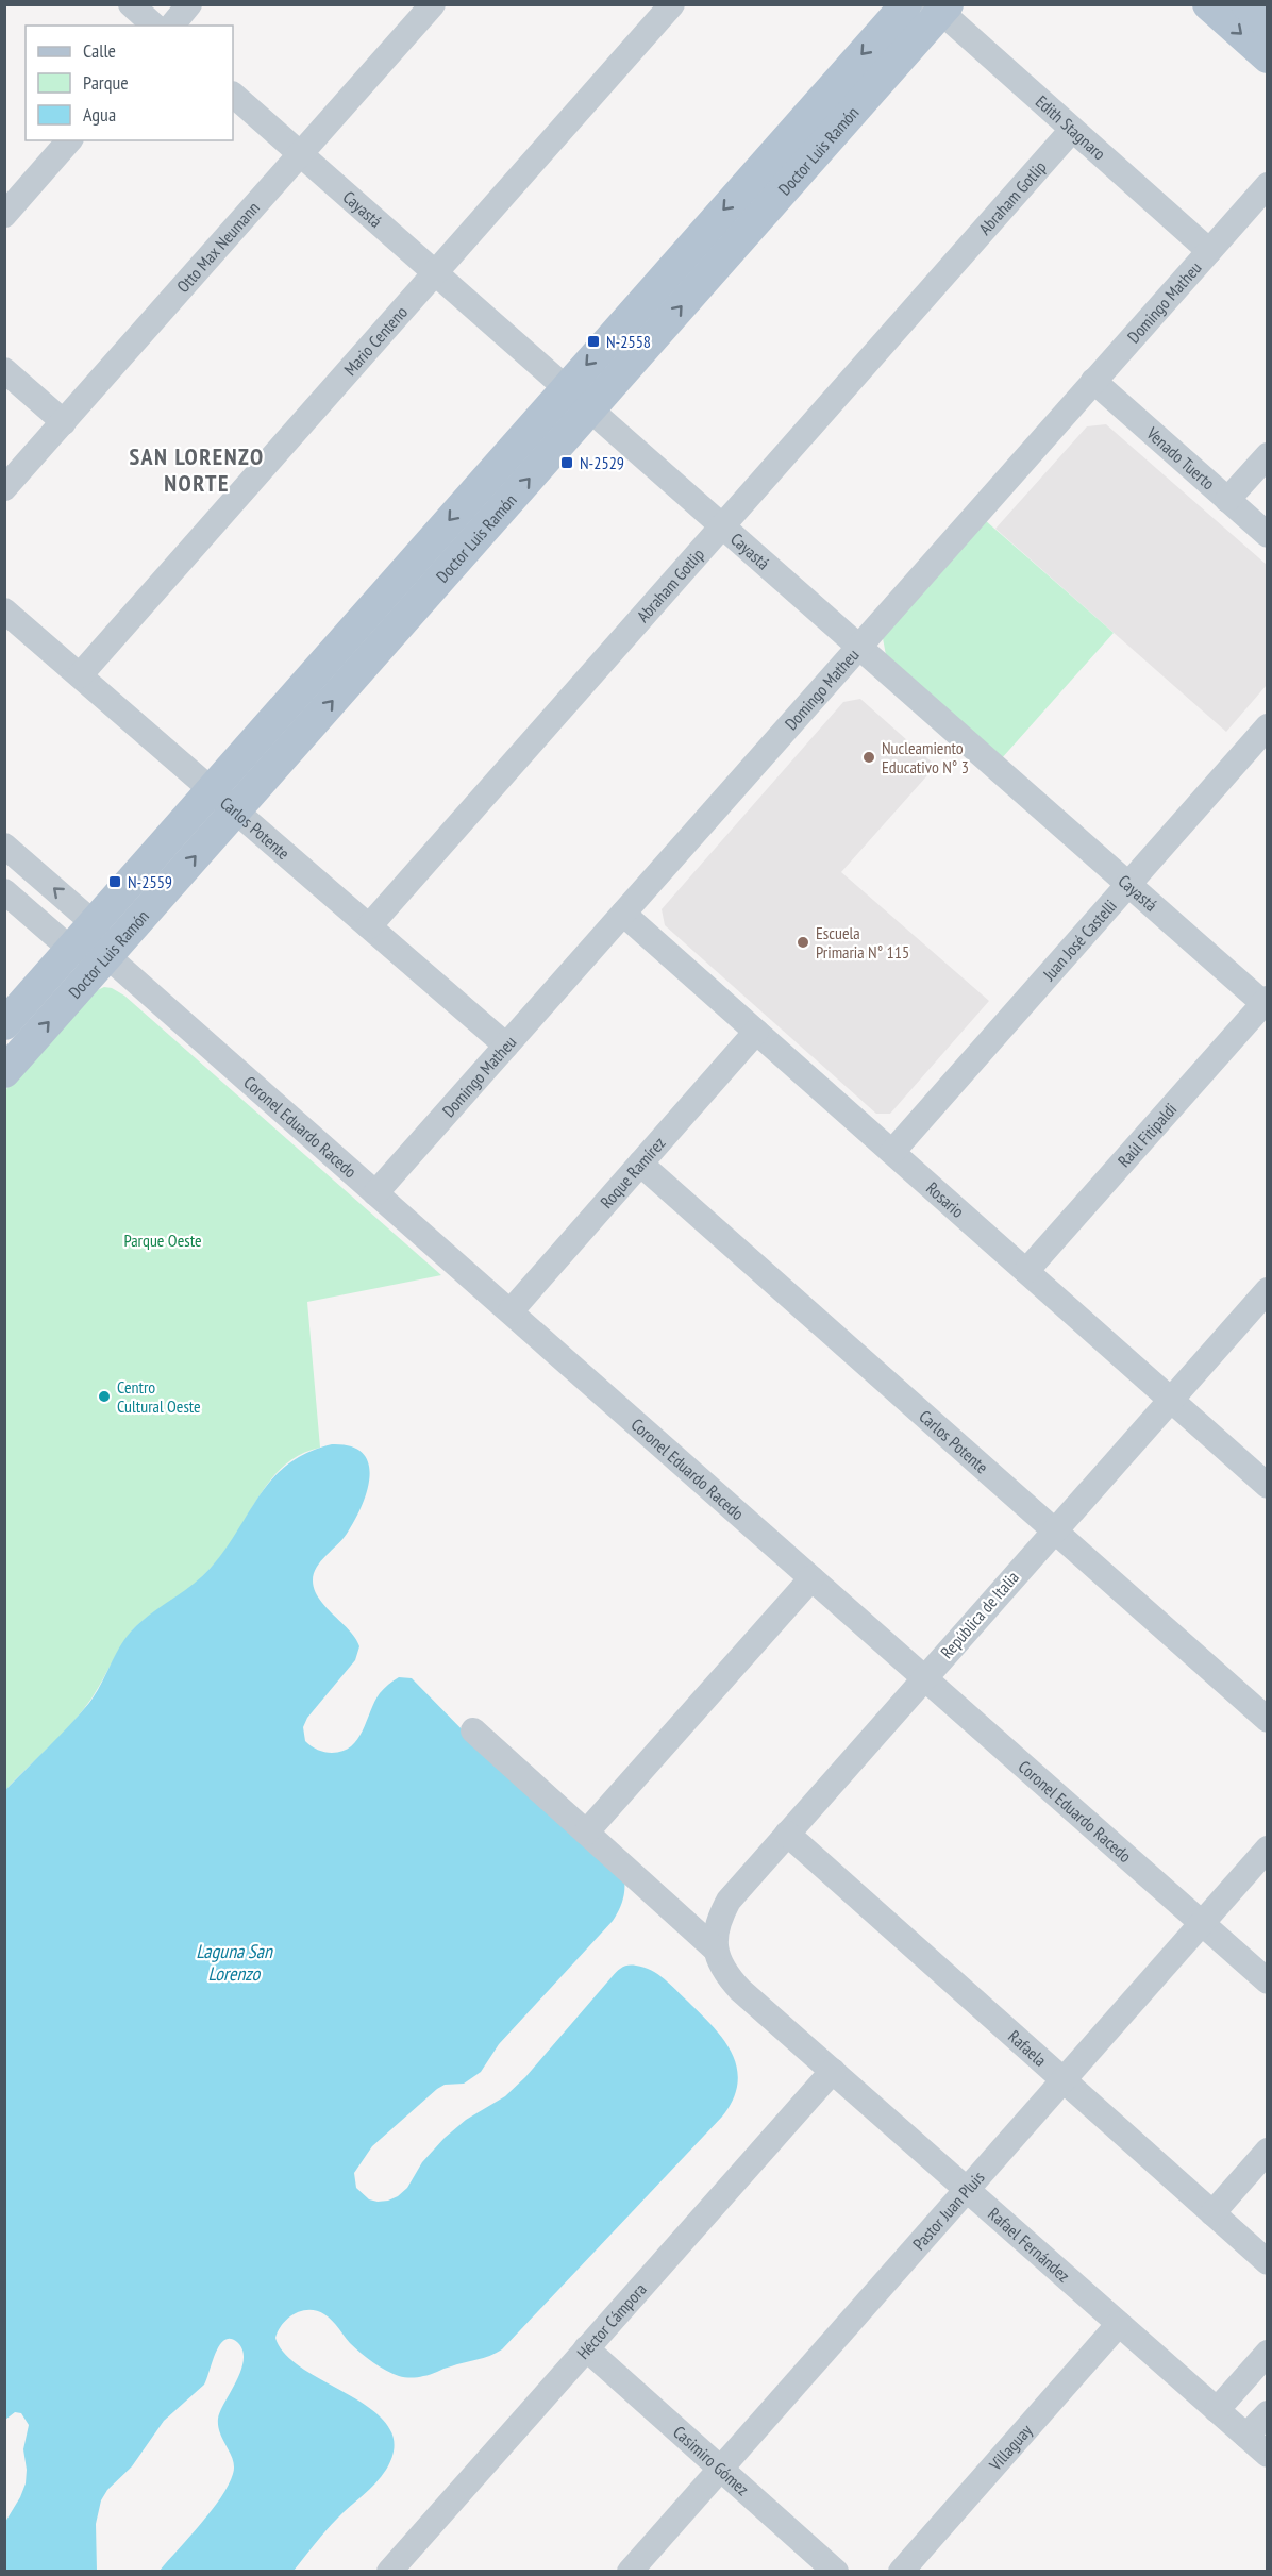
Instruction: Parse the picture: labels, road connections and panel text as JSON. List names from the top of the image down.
{
  "streets": {
    "main road": ["Doctor Luis Ramón"],
    "street": [
      "Edith Stagnaro",
      "Abraham Gotlip",
      "Cayastá",
      "Otto Max Neumann",
      "Domingo Matheu",
      "Mario Centeno",
      "Venado Tuerto",
      "Carlos Potente",
      "Juan José Castelli",
      "Coronel Eduardo Racedo",
      "Raúl Fitipaldi",
      "Roque Ramírez",
      "Rosario",
      "República de Italia",
      "Rafaela",
      "Pastor Juan Pluis",
      "Rafael Fernández",
      "Héctor Cámpora",
      "Villaguay",
      "Casimiro Gómez"
    ]
  },
  "crossings": [
    ["Edith Stagnaro", "Doctor Luis Ramón"],
    ["Edith Stagnaro", "Abraham Gotlip"],
    ["Edith Stagnaro", "Domingo Matheu"],
    ["Doctor Luis Ramón", "Cayastá"],
    ["Doctor Luis Ramón", "Carlos Potente"],
    ["Doctor Luis Ramón", "Coronel Eduardo Racedo"],
    ["Abraham Gotlip", "Cayastá"],
    ["Abraham Gotlip", "Carlos Potente"],
    ["Cayastá", "Otto Max Neumann"],
    ["Cayastá", "Domingo Matheu"],
    ["Cayastá", "Mario Centeno"],
    ["Cayastá", "Juan José Castelli"],
    ["Cayastá", "Raúl Fitipaldi"],
    ["Domingo Matheu", "Venado Tuerto"],
    ["Domingo Matheu", "Carlos Potente"],
    ["Domingo Matheu", "Coronel Eduardo Racedo"],
    ["Domingo Matheu", "Rosario"],
    ["Mario Centeno", "Carlos Potente"],
    ["Carlos Potente", "Roque Ramírez"],
    ["Carlos Potente", "República de Italia"],
    ["Juan José Castelli", "Rosario"],
    ["Coronel Eduardo Racedo", "Roque Ramírez"],
    ["Coronel Eduardo Racedo", "República de Italia"],
    ["Coronel Eduardo Racedo", "Pastor Juan Pluis"],
    ["Raúl Fitipaldi", "Rosario"],
    ["Roque Ramírez", "Rosario"],
    ["Rosario", "República de Italia"],
    ["República de Italia", "Rafaela"],
    ["República de Italia", "Rafael Fernández"],
    ["Rafaela", "Pastor Juan Pluis"],
    ["Pastor Juan Pluis", "Rafael Fernández"],
    ["Pastor Juan Pluis", "Casimiro Gómez"],
    ["Rafael Fernández", "Héctor Cámpora"],
    ["Rafael Fernández", "Villaguay"],
    ["Héctor Cámpora", "Casimiro Gómez"]
  ],
  "districts": ["SAN LORENZO NORTE"],
  "water": ["Laguna San Lorenzo"],
  "parks": ["Parque Oeste"],
  "places": {
    "transit": ["N-2558", "N-2529", "N-2559"],
    "other": ["Nucleamiento Educativo N° 3", "Escuela Primaria N° 115", "Centro Cultural Oeste"]
  },
  "legend": ["Calle", "Parque", "Agua"]
}
